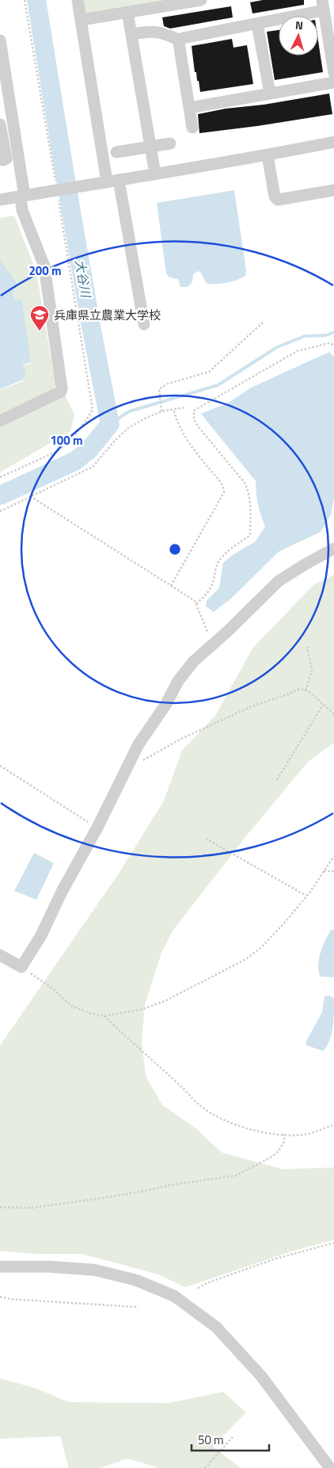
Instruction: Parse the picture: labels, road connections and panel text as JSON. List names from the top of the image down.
{
  "water": ["大谷川"],
  "places": {
    "school or university": ["兵庫県立農業大学校"]
  },
  "scale_bar": "50 m",
  "north": "top",
  "rings": ["200 m", "100 m"]
}
